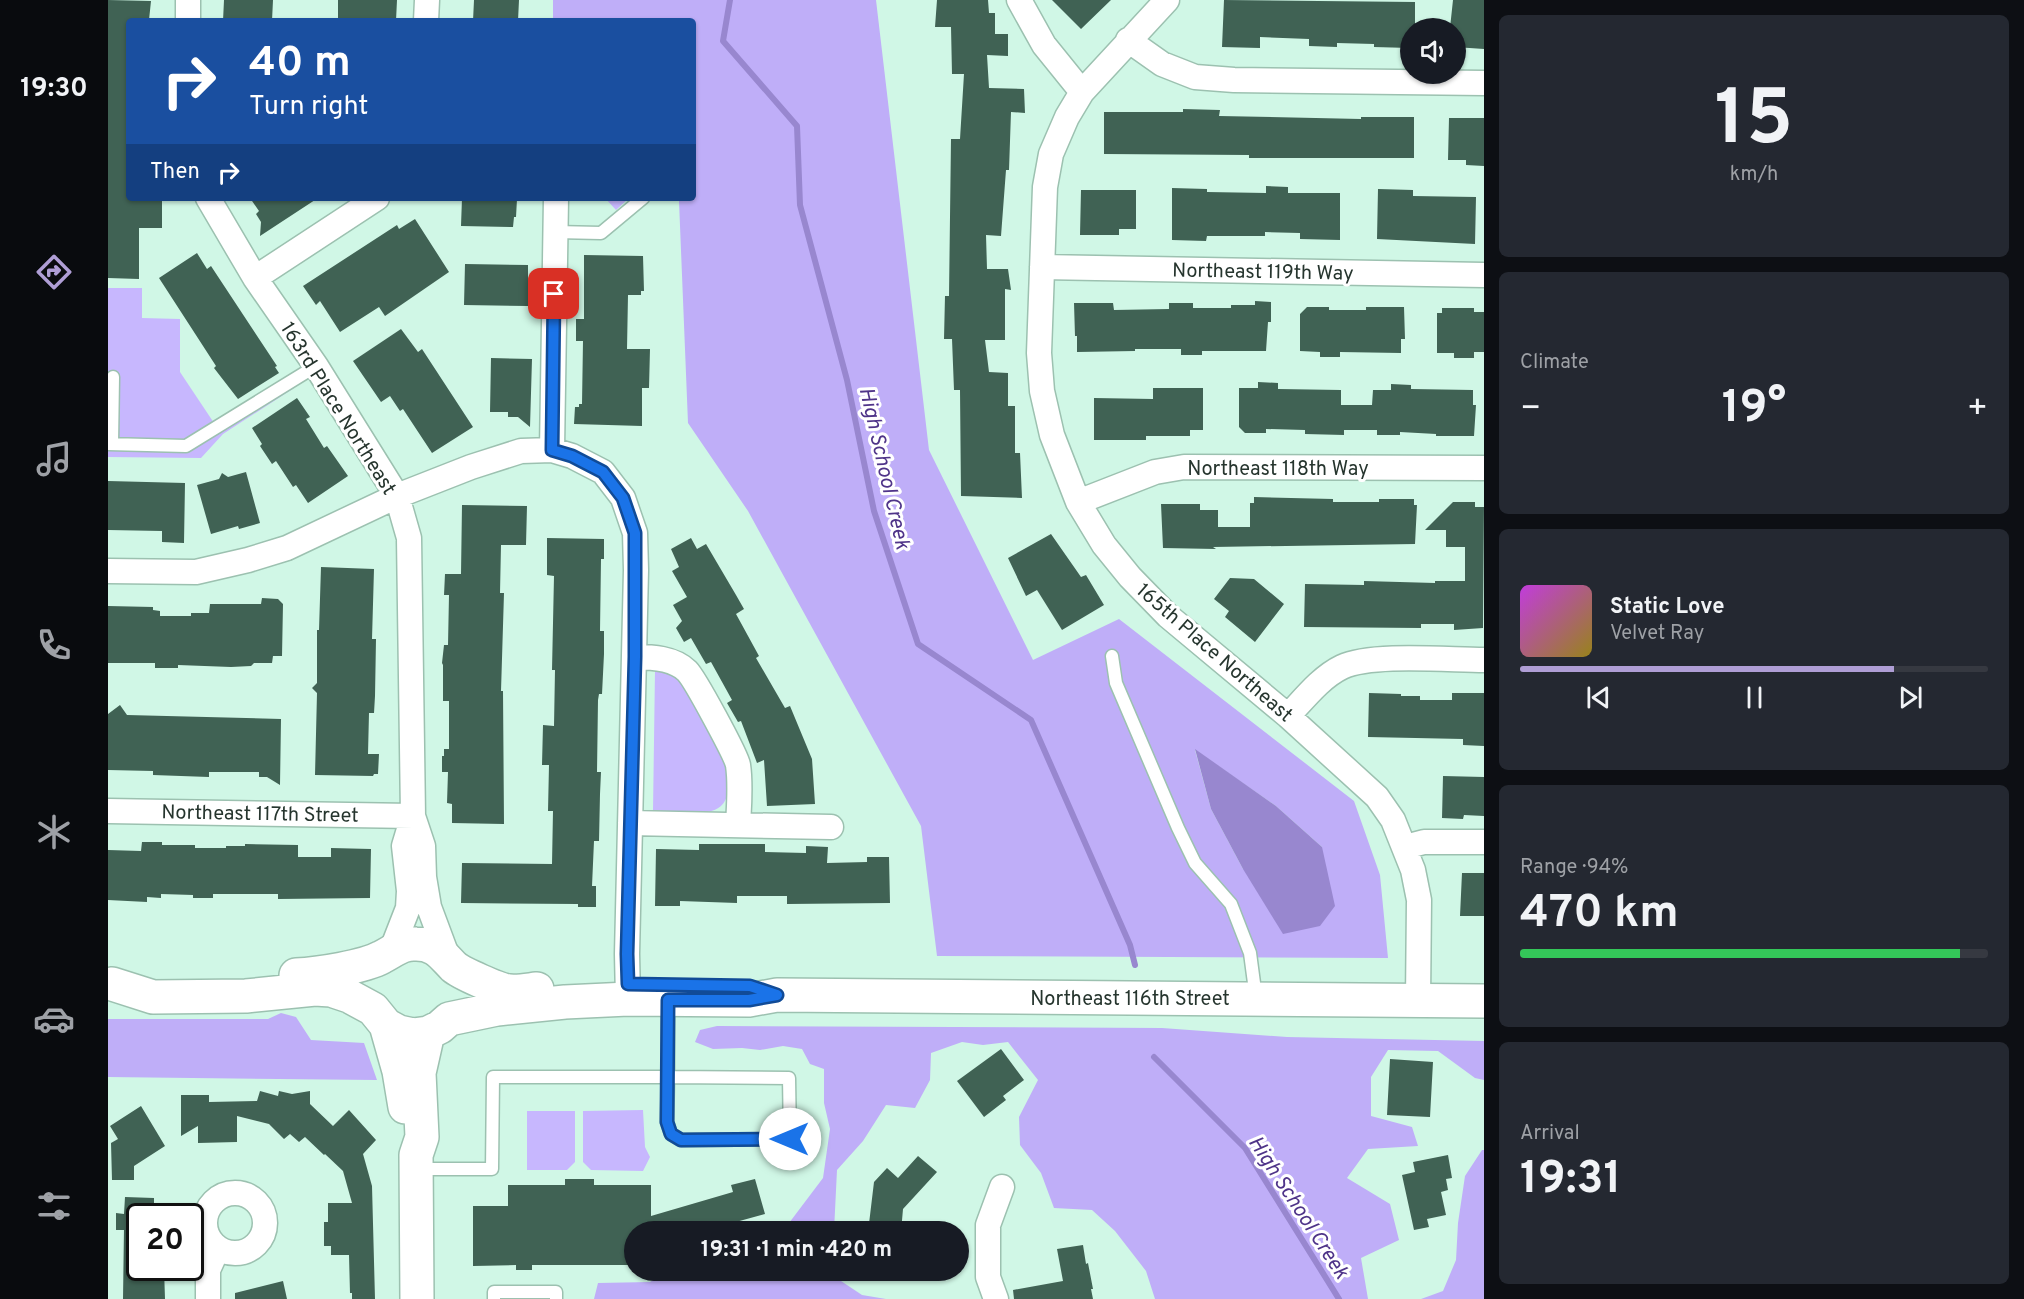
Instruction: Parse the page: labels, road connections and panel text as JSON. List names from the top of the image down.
{
  "streets": {
    "street": [
      "Northeast 119th Way",
      "163rd Place Northeast",
      "Northeast 118th Way",
      "165th Place Northeast",
      "Northeast 117th Street",
      "Northeast 116th Street"
    ]
  },
  "crossings": [
    ["Northeast 119th Way", "165th Place Northeast"],
    ["163rd Place Northeast", "Northeast 117th Street"],
    ["163rd Place Northeast", "Northeast 116th Street"],
    ["Northeast 118th Way", "165th Place Northeast"],
    ["165th Place Northeast", "Northeast 116th Street"]
  ],
  "water": ["High School Creek"],
  "page": {
    "tabs": "19:30",
    "tile": [
      ["15", "km/h"],
      "Climate",
      ["Range · 94%", "470 km"],
      ["Arrival", "19:31"]
    ],
    "turn": ["40 m", "Turn right"],
    "then": "Then",
    "heat": ["−", "19°", "+"],
    "song": ["Static Love", "Velvet Ray"],
    "limit": "20",
    "trip": "19:31 · 1 min · 420 m"
  }
}
